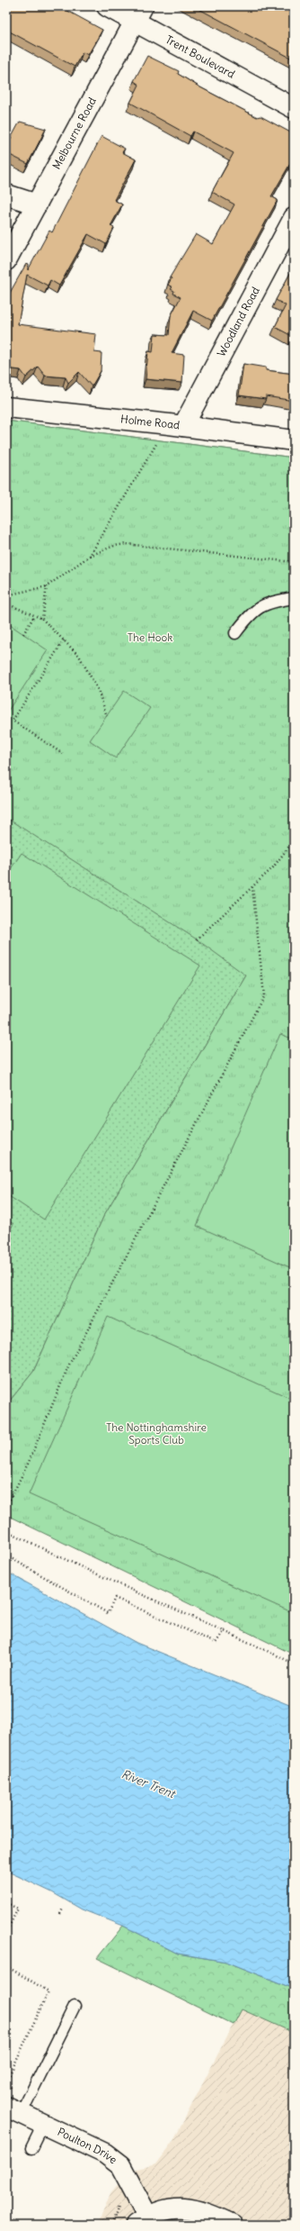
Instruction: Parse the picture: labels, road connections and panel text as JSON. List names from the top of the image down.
{
  "streets": {
    "street": [
      "Trent Boulevard",
      "Melbourne Road",
      "Woodland Road",
      "Holme Road",
      "Poulton Drive"
    ]
  },
  "crossings": [
    ["Trent Boulevard", "Melbourne Road"],
    ["Woodland Road", "Holme Road"]
  ],
  "water": ["River Trent"],
  "parks": ["The Hook", "The Nottinghamshire Sports Club"]
}
